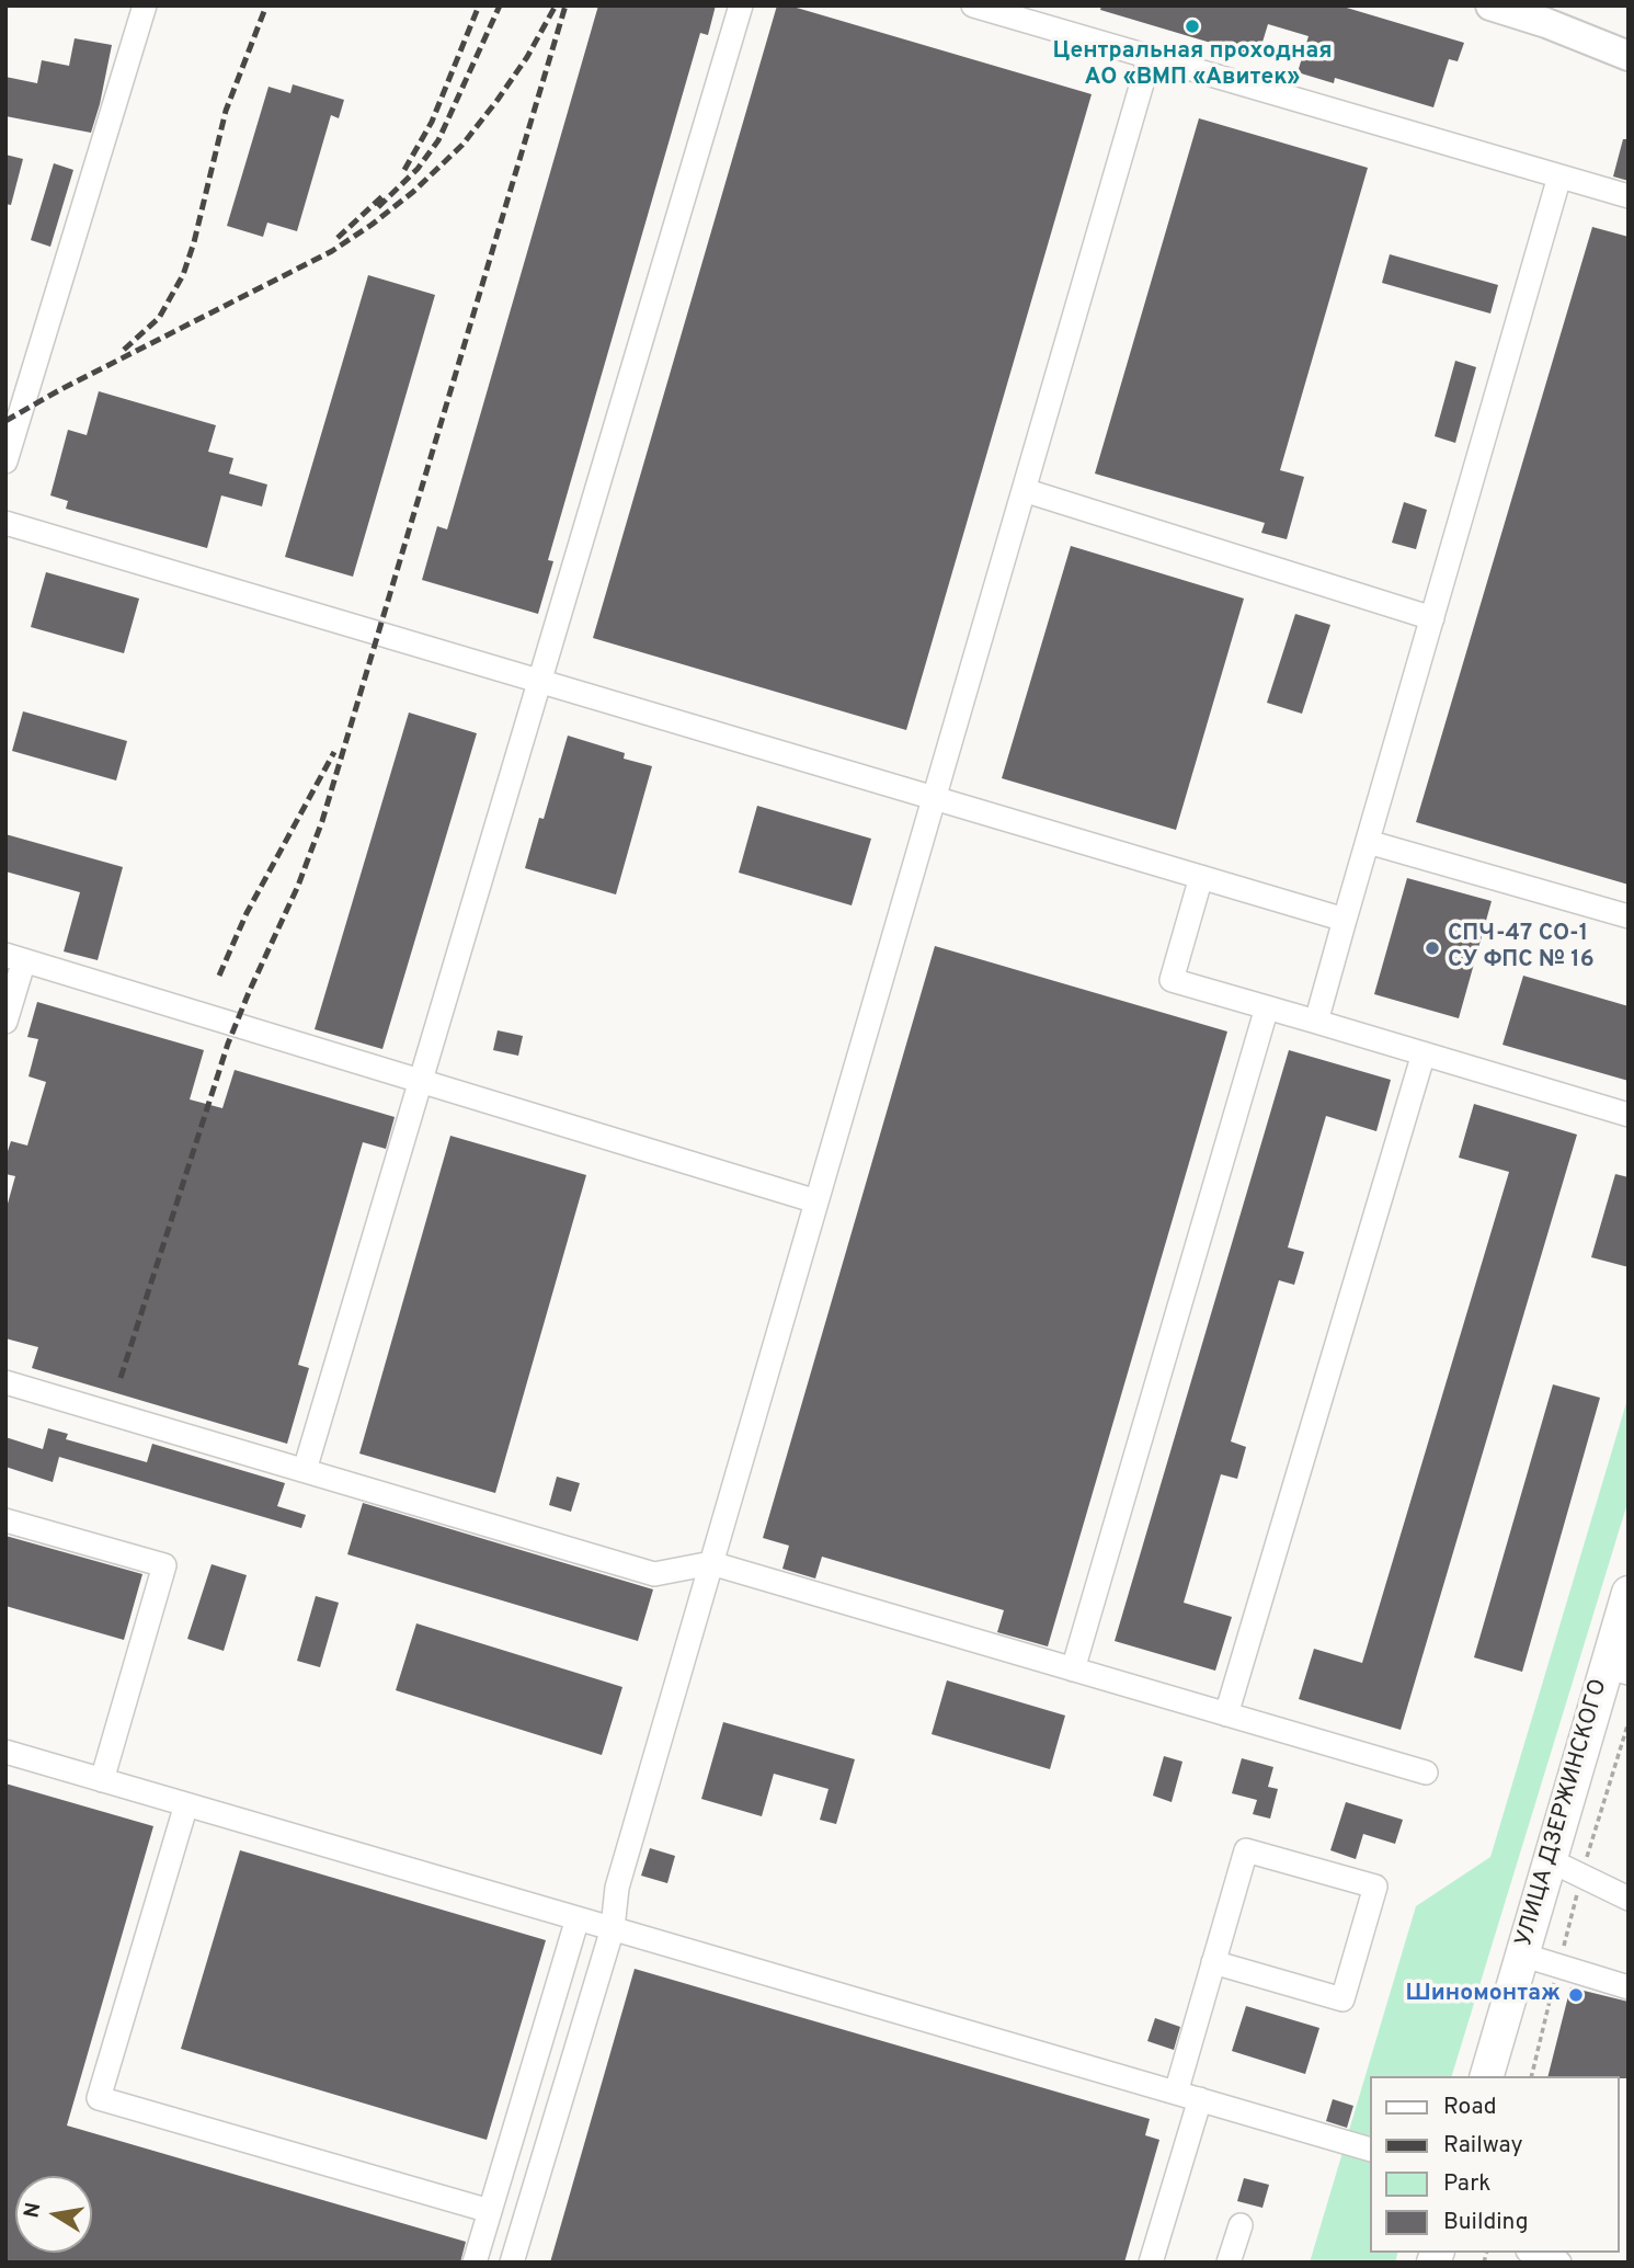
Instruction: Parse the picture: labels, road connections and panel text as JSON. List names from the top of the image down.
{
  "streets": {
    "highway": ["УЛИЦА ДЗЕРЖИНСКОГО"]
  },
  "places": ["Центральная проходная АО «ВМП «Авитек»", "СПЧ-47 СО-1 СУ ФПС № 16", "Шиномонтаж"],
  "legend": [
    "Road",
    "Railway",
    "Park",
    "Building"
  ],
  "north": "left"
}
